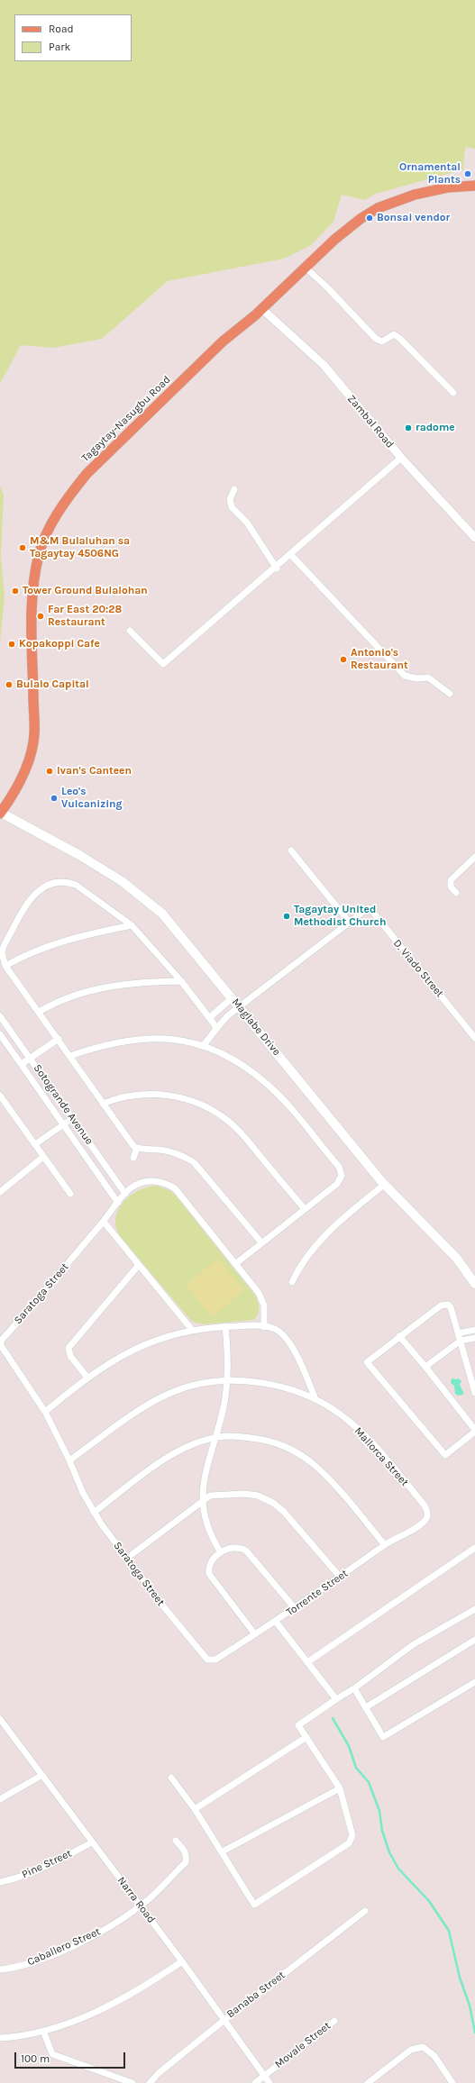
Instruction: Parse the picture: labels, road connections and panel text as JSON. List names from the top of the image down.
{
  "streets": {
    "main road": ["Tagaytay-Nasugbu Road", "Maglabe Drive"],
    "street": [
      "Zambal Road",
      "D. Viado Street",
      "Sotogrande Avenue",
      "Saratoga Street",
      "Mallorca Street",
      "Torrente Street",
      "Pine Street",
      "Narra Road",
      "Caballero Street",
      "Banaba Street",
      "Movale Street"
    ]
  },
  "crossings": [
    ["Tagaytay-Nasugbu Road", "Zambal Road"],
    ["Tagaytay-Nasugbu Road", "Maglabe Drive"],
    ["D. Viado Street", "Maglabe Drive"],
    ["Sotogrande Avenue", "Saratoga Street"],
    ["Saratoga Street", "Mallorca Street"],
    ["Saratoga Street", "Torrente Street"],
    ["Mallorca Street", "Torrente Street"],
    ["Pine Street", "Narra Road"],
    ["Narra Road", "Caballero Street"],
    ["Narra Road", "Banaba Street"],
    ["Narra Road", "Movale Street"]
  ],
  "places": [
    "Ornamental Plants",
    "Bonsai vendor",
    "radome",
    "M&M Bulaluhan sa Tagaytay 4506NG",
    "Tower Ground Bulalohan",
    "Far East 20:28 Restaurant",
    "Kopakoppi Cafe",
    "Antonio's Restaurant",
    "Bulalo Capital",
    "Ivan's Canteen",
    "Leo's Vulcanizing",
    "Tagaytay United Methodist Church"
  ],
  "legend": ["Road", "Park"],
  "scale_bar": "100 m"
}
